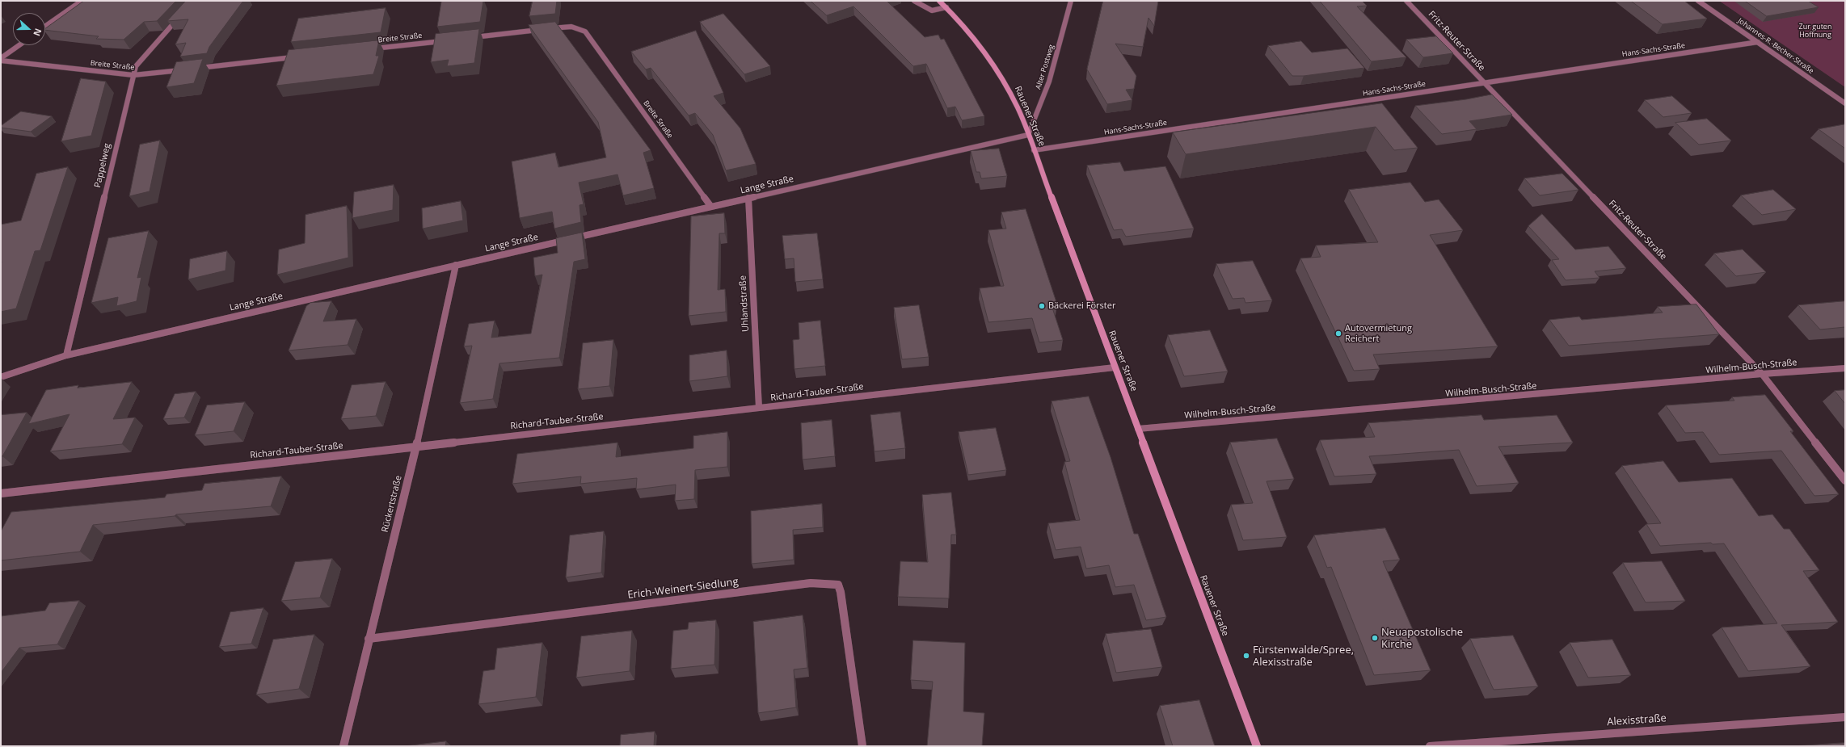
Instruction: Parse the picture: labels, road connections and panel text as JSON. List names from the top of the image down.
{
  "streets": {
    "main road": ["Rauener Straße"],
    "street": [
      "Breite Straße",
      "Fritz-Reuter-Straße",
      "Johannes-R.-Becher-Straße",
      "Hans-Sachs-Straße",
      "Alter Postweg",
      "Pappelweg",
      "Lange Straße",
      "Uhlandstraße",
      "Wilhelm-Busch-Straße",
      "Richard-Tauber-Straße",
      "Rückertstraße",
      "Erich-Weinert-Siedlung",
      "Alexisstraße"
    ]
  },
  "crossings": [
    ["Breite Straße", "Pappelweg"],
    ["Breite Straße", "Lange Straße"],
    ["Fritz-Reuter-Straße", "Hans-Sachs-Straße"],
    ["Fritz-Reuter-Straße", "Wilhelm-Busch-Straße"],
    ["Johannes-R.-Becher-Straße", "Hans-Sachs-Straße"],
    ["Hans-Sachs-Straße", "Rauener Straße"],
    ["Alter Postweg", "Rauener Straße"],
    ["Alter Postweg", "Lange Straße"],
    ["Rauener Straße", "Lange Straße"],
    ["Rauener Straße", "Wilhelm-Busch-Straße"],
    ["Rauener Straße", "Richard-Tauber-Straße"],
    ["Pappelweg", "Lange Straße"],
    ["Lange Straße", "Uhlandstraße"],
    ["Lange Straße", "Rückertstraße"],
    ["Uhlandstraße", "Richard-Tauber-Straße"],
    ["Richard-Tauber-Straße", "Rückertstraße"],
    ["Rückertstraße", "Erich-Weinert-Siedlung"]
  ],
  "parks": ["Zur guten Hoffnung"],
  "places": [
    "Bäckerei Förster",
    "Autovermietung Reichert",
    "Neuapostolische Kirche",
    "Fürstenwalde/Spree, Alexisstraße"
  ],
  "north": "right"
}
